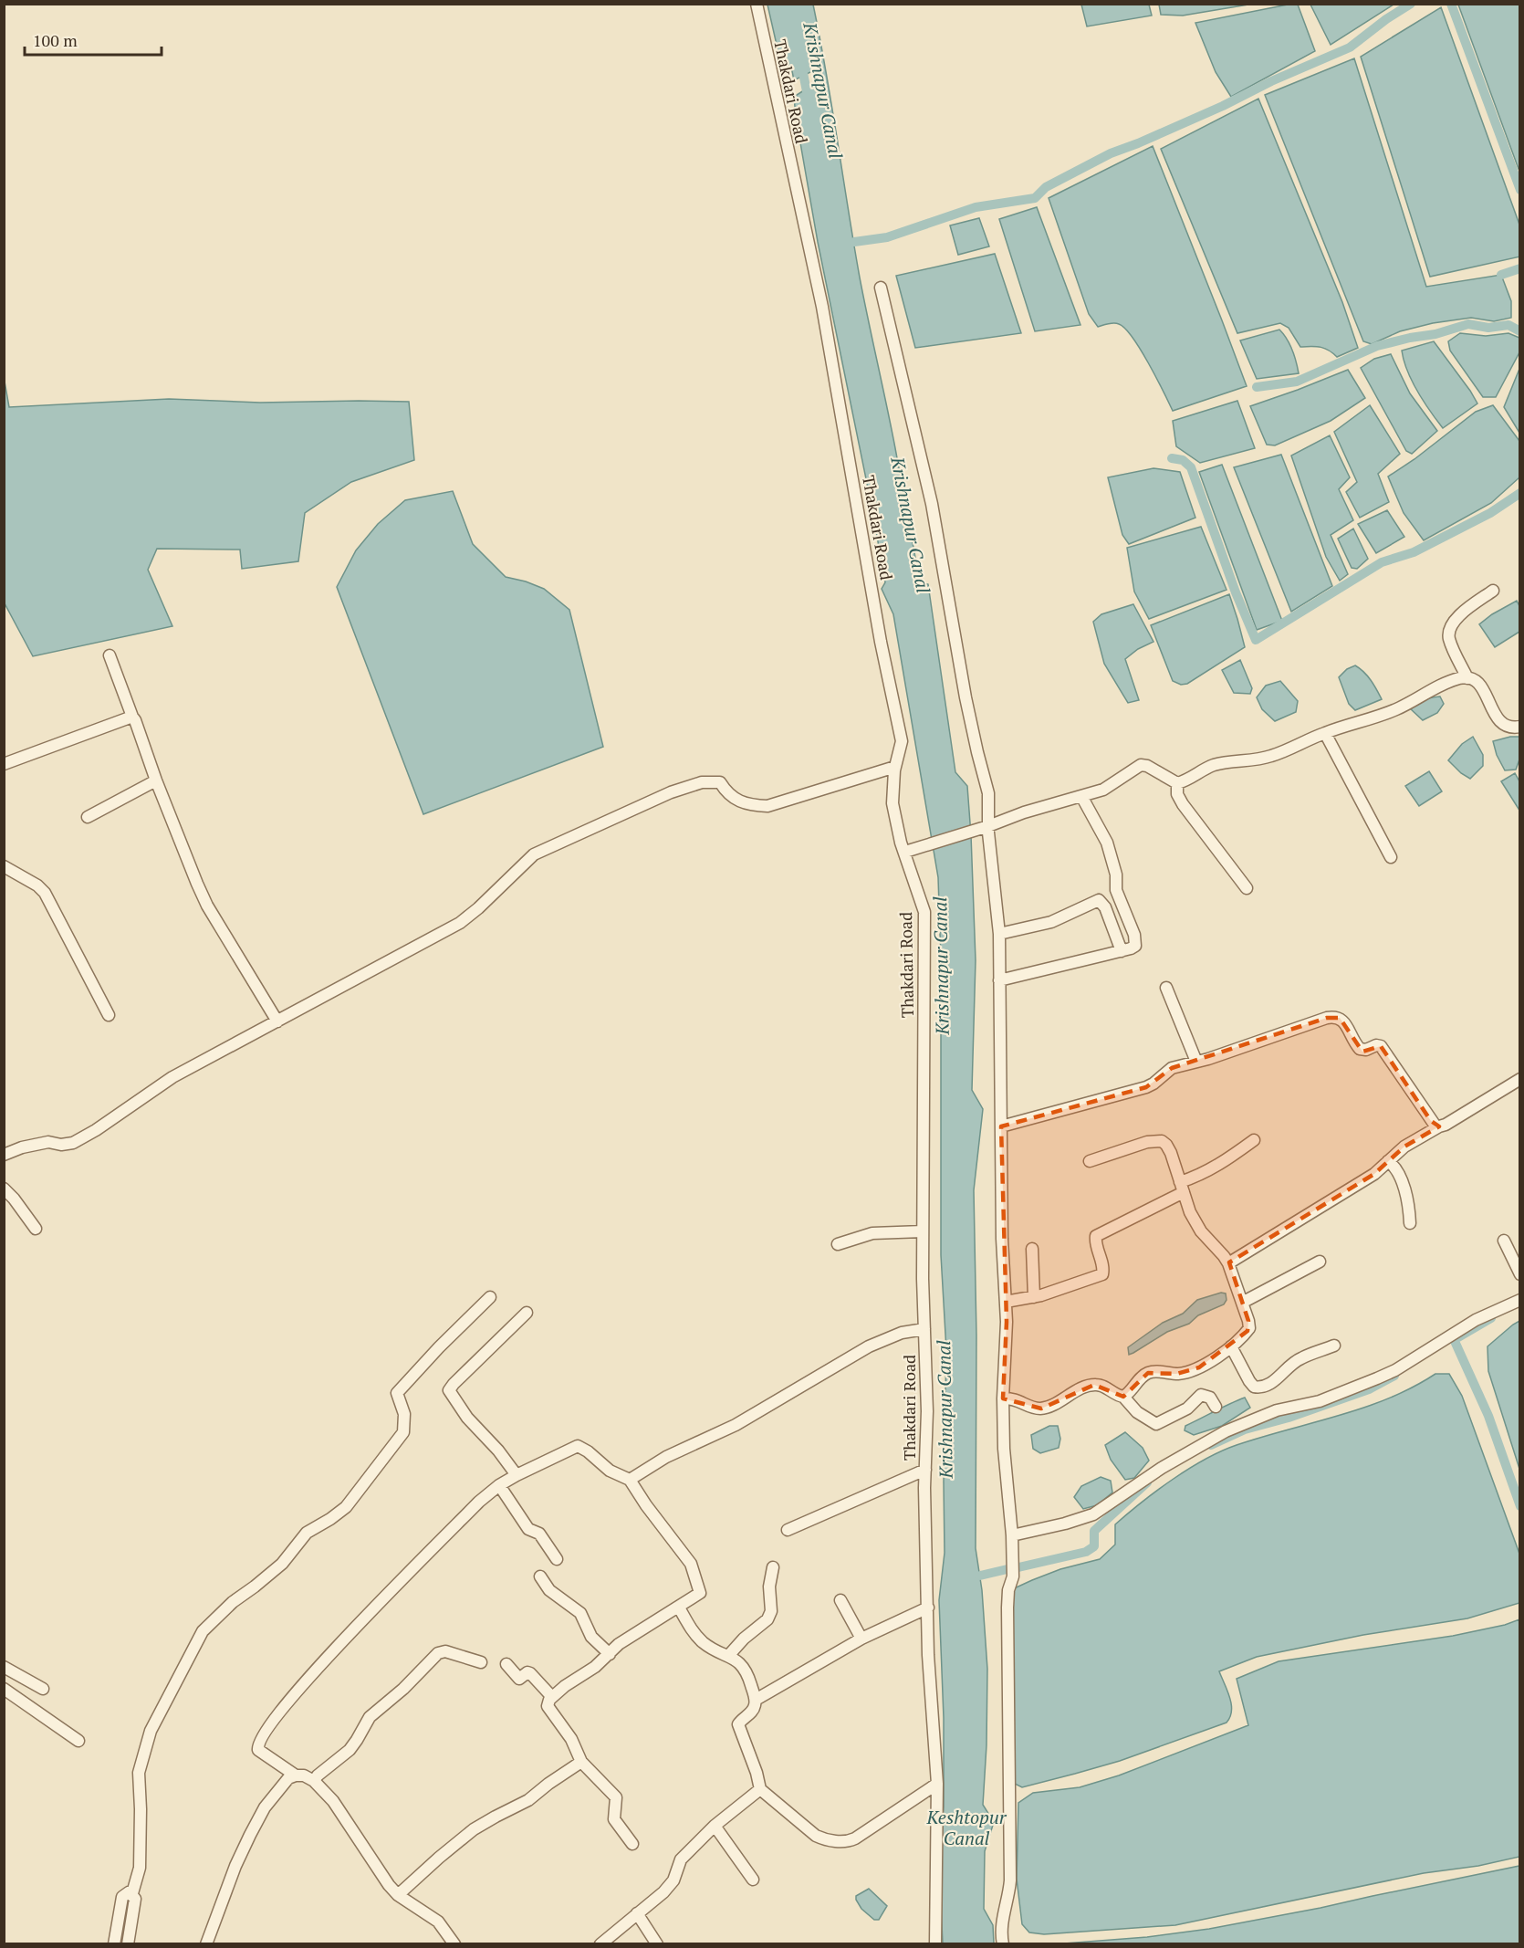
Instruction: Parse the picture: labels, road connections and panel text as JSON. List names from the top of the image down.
{
  "streets": {
    "street": ["Thakdari Road"]
  },
  "water": ["Krishnapur Canal", "Keshtopur Canal"],
  "scale_bar": "100 m"
}
